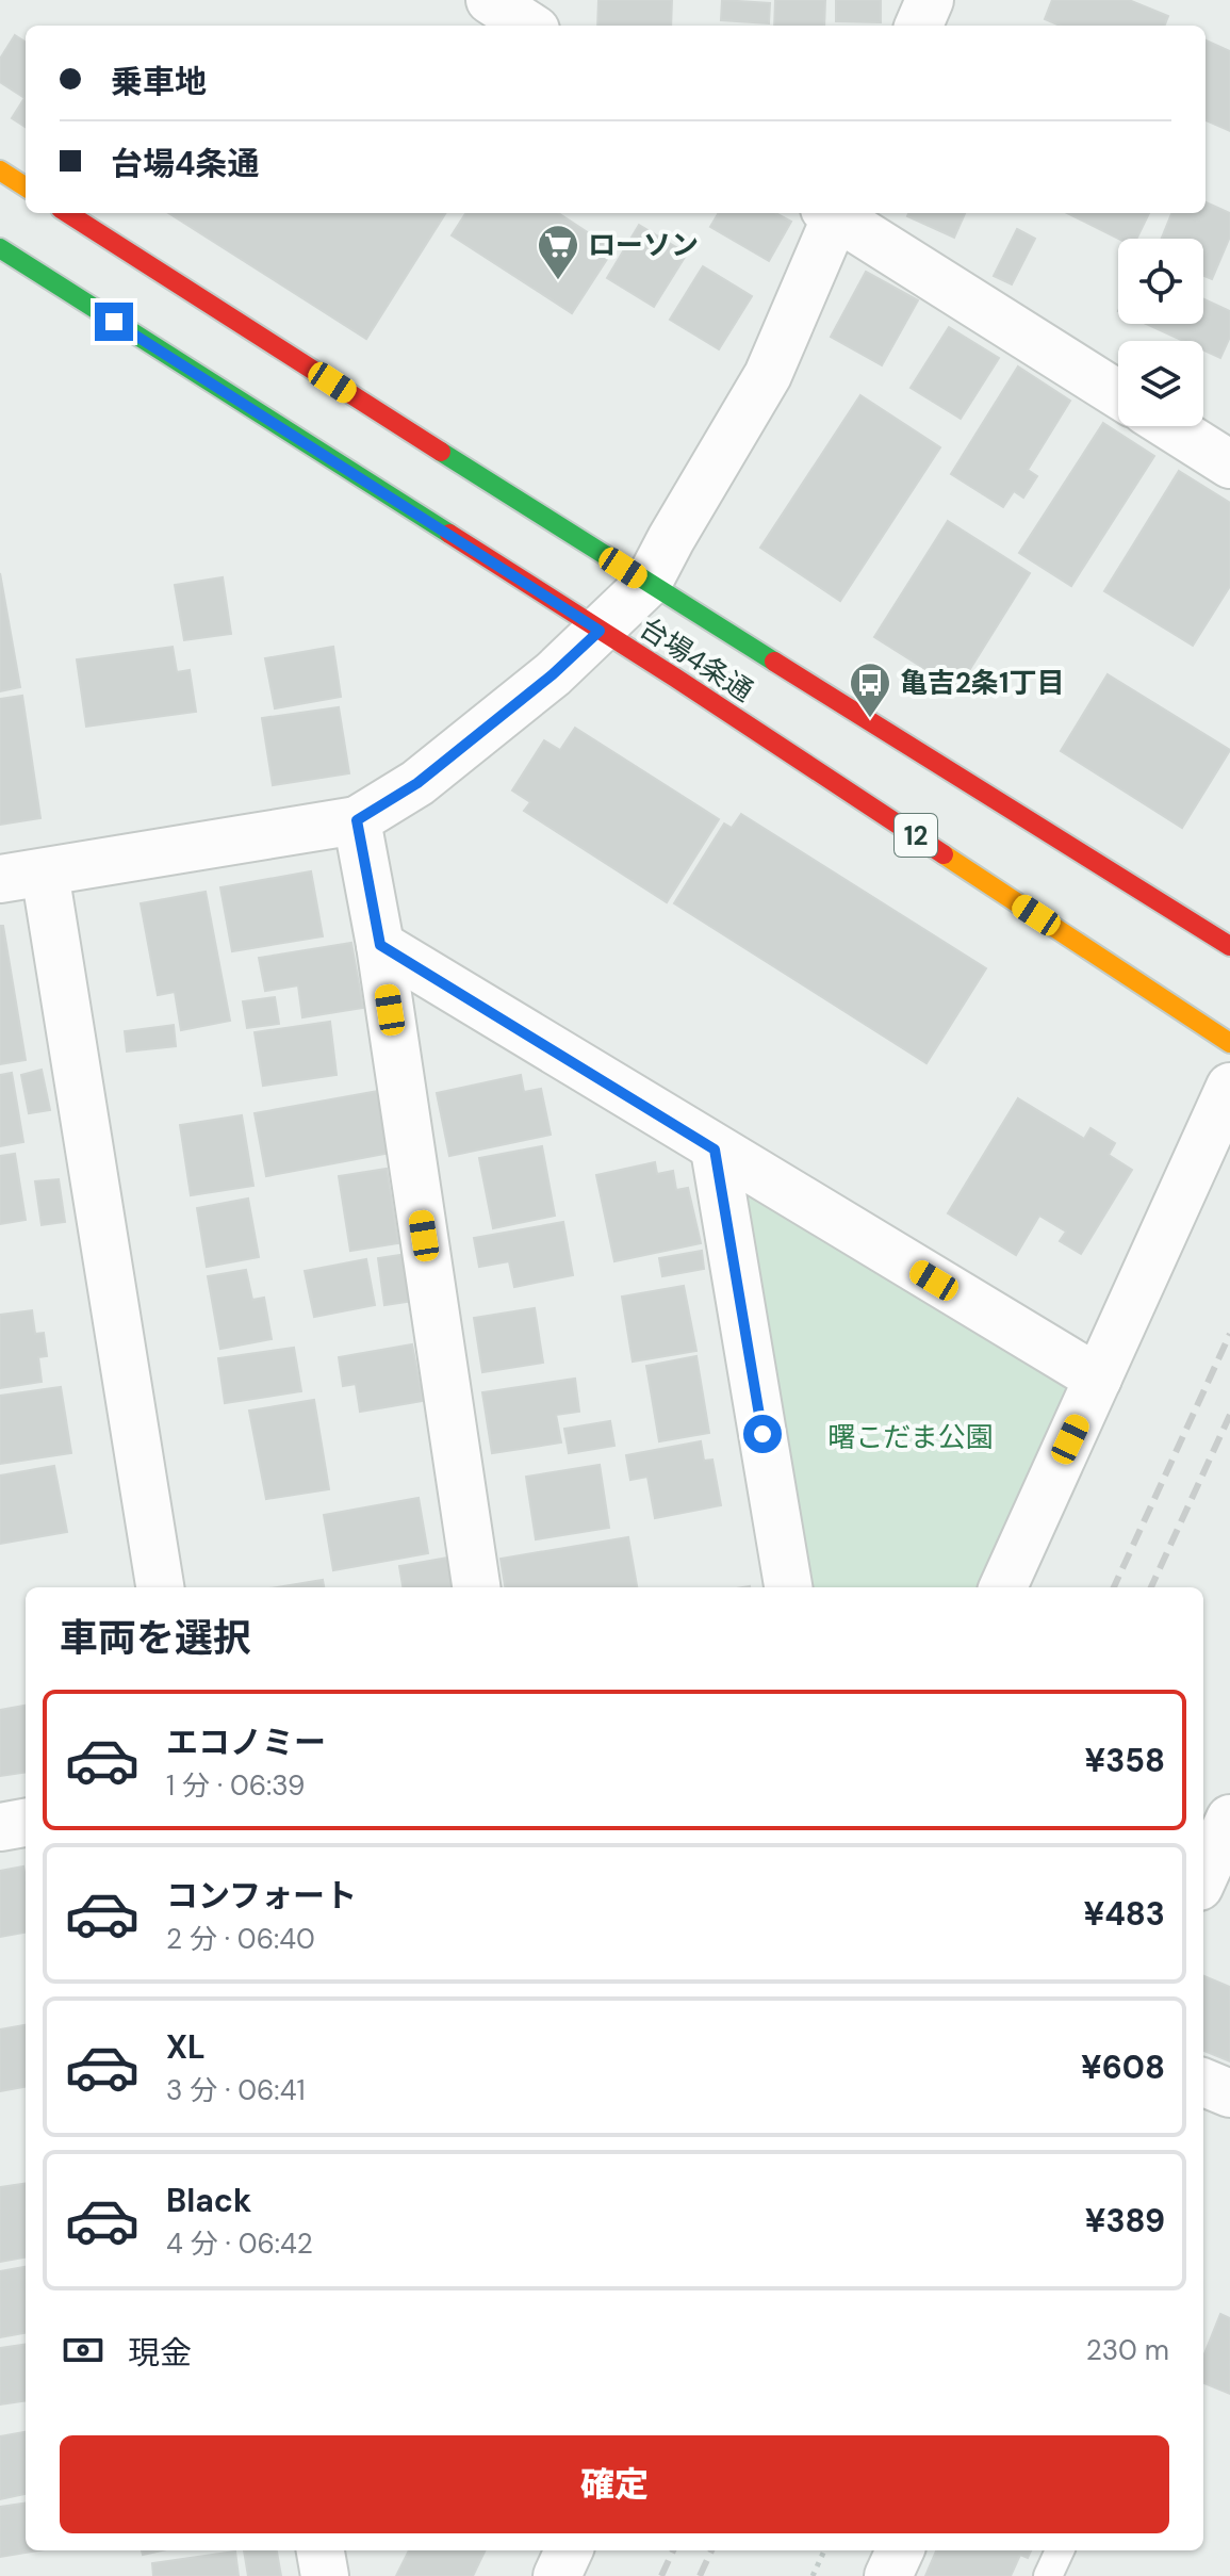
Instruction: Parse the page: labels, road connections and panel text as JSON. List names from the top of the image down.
{
  "streets": {
    "highway": ["台場4条通", "12"]
  },
  "parks": ["曙こだま公園"],
  "places": {
    "supermarket": ["ローソン"],
    "bus stop": ["亀吉2条1丁目"]
  },
  "page": {
    "banner": ["乗車地", "台場4条通"],
    "heading": "車両を選択",
    "list": [
      {
        "name": "エコノミー",
        "note": "1 分 · 06:39",
        "value": "¥358"
      },
      {
        "name": "コンフォート",
        "note": "2 分 · 06:40",
        "value": "¥483"
      },
      {
        "name": "XL",
        "note": "3 分 · 06:41",
        "value": "¥608"
      },
      {
        "name": "Black",
        "note": "4 分 · 06:42",
        "value": "¥389"
      }
    ],
    "pay": ["現金", "230 m"],
    "buttons": "確定"
  }
}
